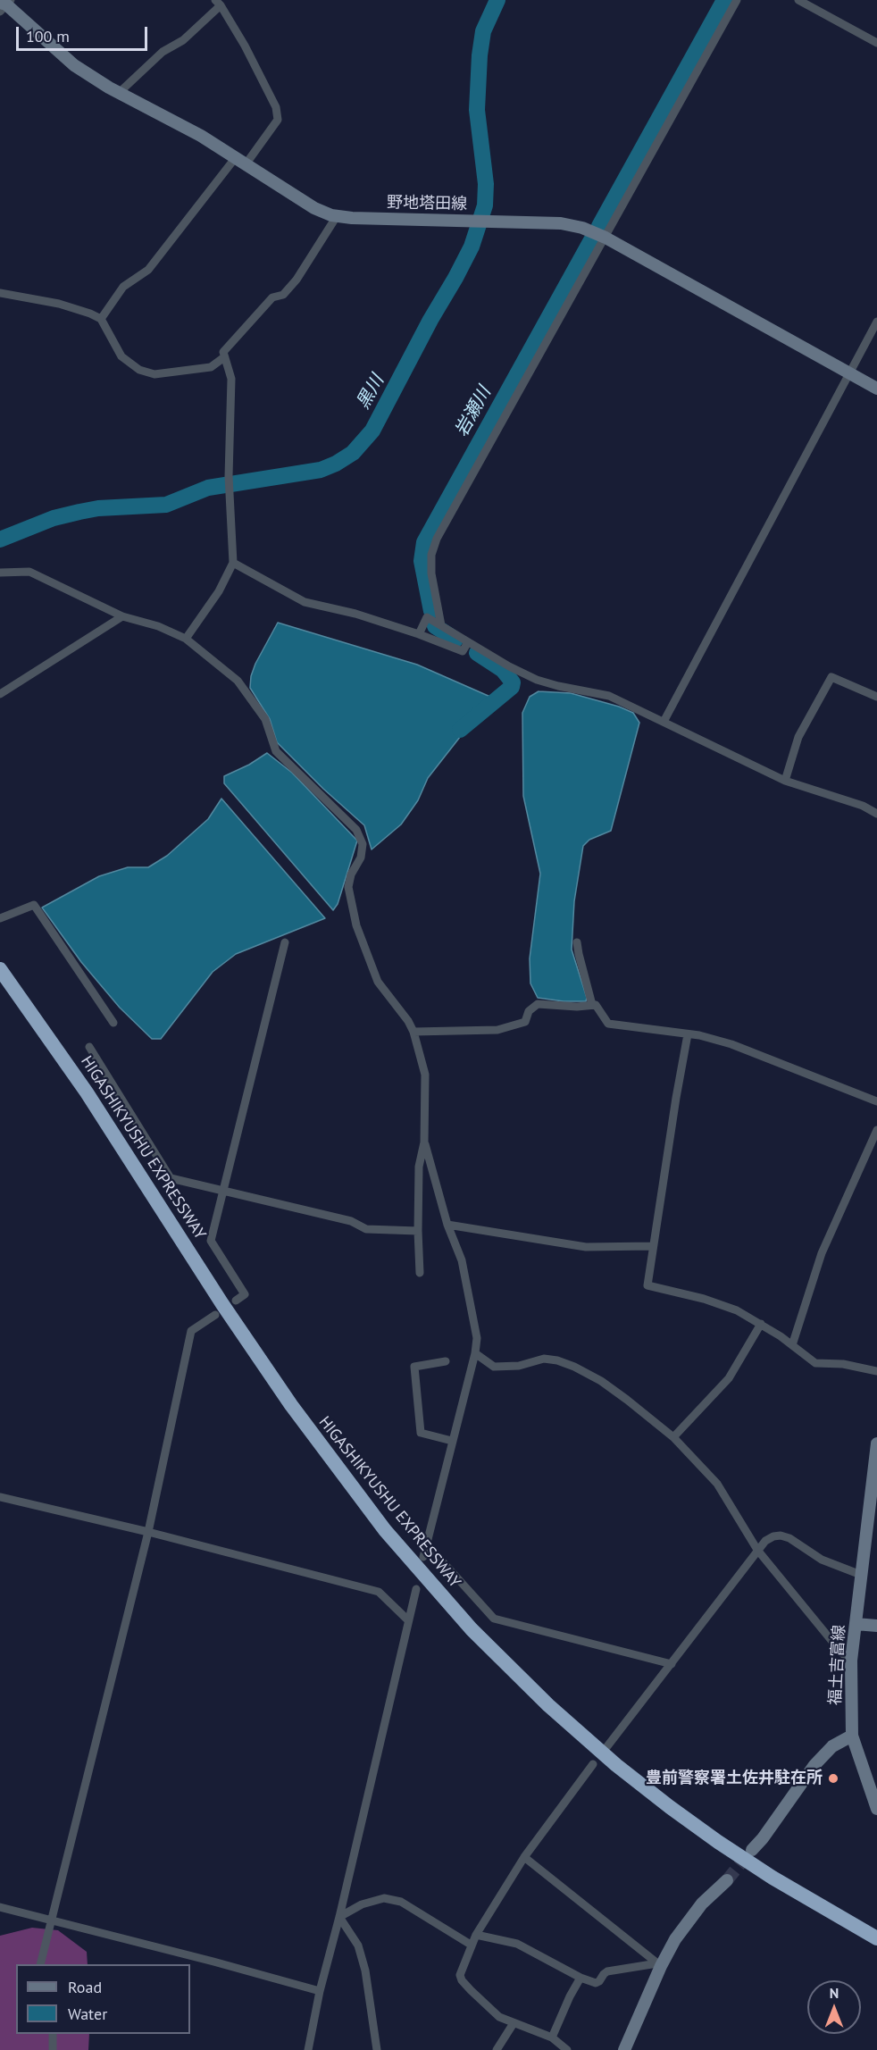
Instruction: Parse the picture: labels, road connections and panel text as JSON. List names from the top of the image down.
{
  "streets": {
    "highway": ["HIGASHIKYUSHU EXPRESSWAY"],
    "main road": ["野地塔田線", "福土吉富線"]
  },
  "water": ["黒川", "岩瀬川"],
  "places": ["豊前警察署土佐井駐在所"],
  "legend": ["Road", "Water"],
  "scale_bar": "100 m",
  "north": "top"
}
